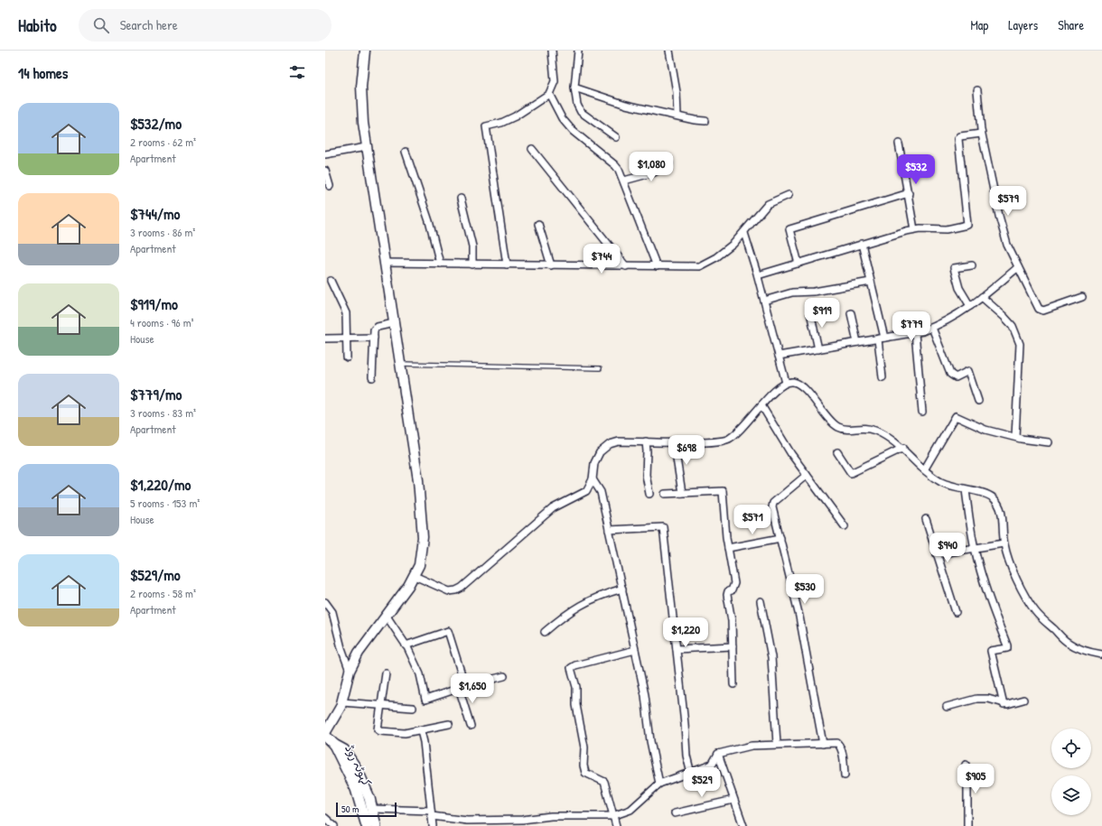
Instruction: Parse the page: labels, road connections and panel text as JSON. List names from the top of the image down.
{
  "streets": {
    "main road": ["کہوٹہ روڈ"]
  },
  "scale_bar": "50 m",
  "page": {
    "header": "Habito",
    "search": "Search here",
    "nav": ["Map", "Layers", "Share"],
    "heading": "14 homes",
    "list": [
      {
        "name": "$532/mo",
        "note": "2 rooms · 62 m² · Apartment"
      },
      {
        "name": "$744/mo",
        "note": "3 rooms · 86 m² · Apartment"
      },
      {
        "name": "$919/mo",
        "note": "4 rooms · 96 m² · House"
      },
      {
        "name": "$779/mo",
        "note": "3 rooms · 83 m² · Apartment"
      },
      {
        "name": "$1,220/mo",
        "note": "5 rooms · 153 m² · House"
      },
      {
        "name": "$529/mo",
        "note": "2 rooms · 58 m² · Apartment"
      }
    ],
    "price": [
      "$1,080",
      "$532",
      "$579",
      "$744",
      "$919",
      "$779",
      "$698",
      "$571",
      "$940",
      "$530",
      "$1,220",
      "$1,650",
      "$905",
      "$529"
    ],
    "scale": "50 m"
  }
}
